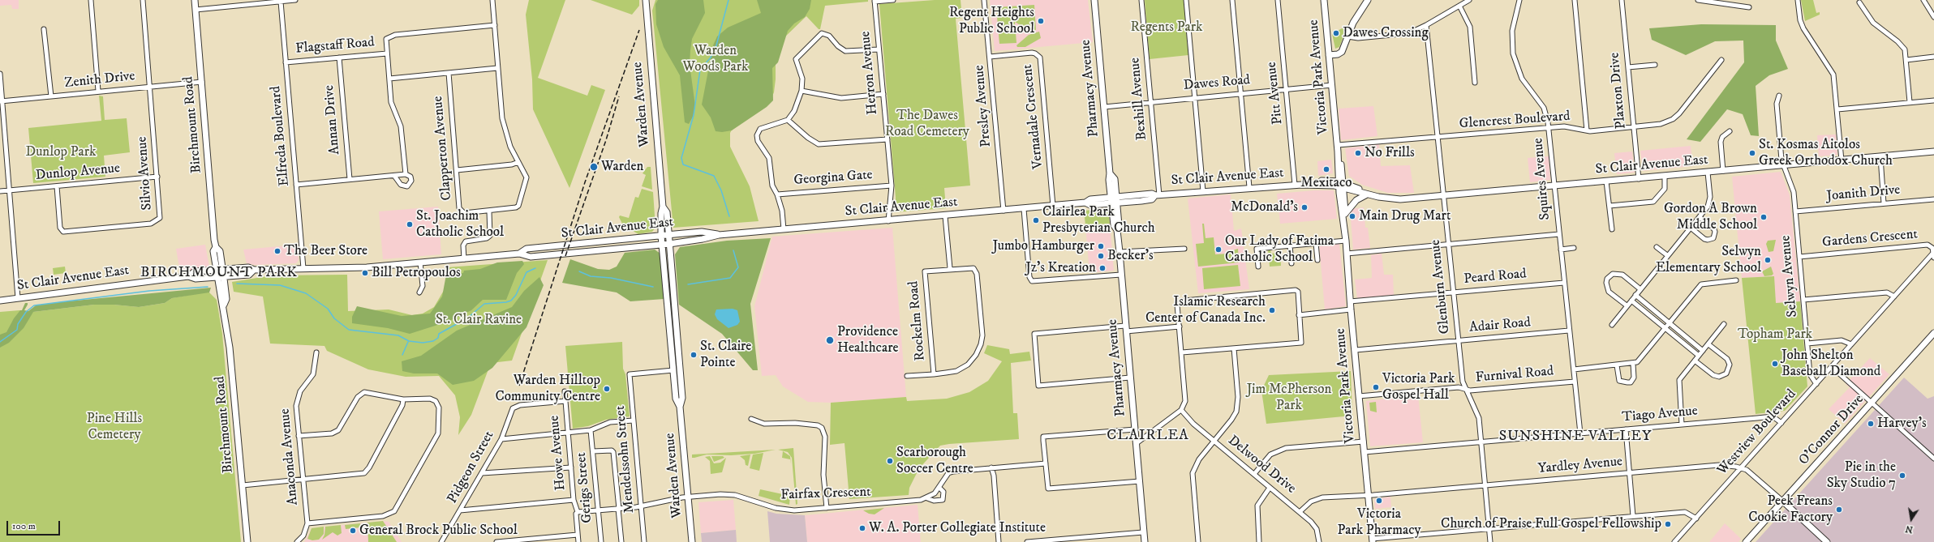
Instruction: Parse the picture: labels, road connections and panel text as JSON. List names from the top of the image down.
{
  "streets": {
    "main road": [
      "Victoria Park Avenue",
      "Pharmacy Avenue",
      "Warden Avenue",
      "Birchmount Road",
      "St Clair Avenue East",
      "O'Connor Drive"
    ],
    "street": [
      "Flagstaff Road",
      "Herron Avenue",
      "Zenith Drive",
      "Dawes Road",
      "Plaxton Drive",
      "Pitt Avenue",
      "Bexhill Avenue",
      "Presley Avenue",
      "Vernadale Crescent",
      "Annan Drive",
      "Glencrest Boulevard",
      "Elfreda Boulevard",
      "Clapperton Avenue",
      "Dunlop Avenue",
      "Silvio Avenue",
      "Georgina Gate",
      "Squires Avenue",
      "Joanith Drive",
      "Gardens Crescent",
      "Selwyn Avenue",
      "Peard Road",
      "Glenburn Avenue",
      "Rockelm Road",
      "Adair Road",
      "Furnival Road",
      "Tiago Avenue",
      "Westview Boulevard",
      "Howe Avenue",
      "Anaconda Avenue",
      "Mendelssohn Street",
      "Delwood Drive",
      "Yardley Avenue",
      "Pidgeon Street",
      "Gerigs Street",
      "Fairfax Crescent"
    ]
  },
  "crossings": [
    ["Flagstaff Road", "Annan Drive"],
    ["Flagstaff Road", "Elfreda Boulevard"],
    ["Herron Avenue", "St Clair Avenue East"],
    ["Herron Avenue", "Georgina Gate"],
    ["Victoria Park Avenue", "Dawes Road"],
    ["Victoria Park Avenue", "Glencrest Boulevard"],
    ["Victoria Park Avenue", "St Clair Avenue East"],
    ["Victoria Park Avenue", "Peard Road"],
    ["Victoria Park Avenue", "Adair Road"],
    ["Victoria Park Avenue", "Furnival Road"],
    ["Victoria Park Avenue", "Tiago Avenue"],
    ["Victoria Park Avenue", "Yardley Avenue"],
    ["Zenith Drive", "Birchmount Road"],
    ["Zenith Drive", "Silvio Avenue"],
    ["Dawes Road", "Pharmacy Avenue"],
    ["Dawes Road", "Pitt Avenue"],
    ["Dawes Road", "Bexhill Avenue"],
    ["Pharmacy Avenue", "St Clair Avenue East"],
    ["Plaxton Drive", "Glencrest Boulevard"],
    ["Plaxton Drive", "St Clair Avenue East"],
    ["Pitt Avenue", "St Clair Avenue East"],
    ["Bexhill Avenue", "St Clair Avenue East"],
    ["Warden Avenue", "St Clair Avenue East"],
    ["Warden Avenue", "Mendelssohn Street"],
    ["Warden Avenue", "Fairfax Crescent"],
    ["Presley Avenue", "Vernadale Crescent"],
    ["Presley Avenue", "St Clair Avenue East"],
    ["Vernadale Crescent", "St Clair Avenue East"],
    ["Glencrest Boulevard", "Squires Avenue"],
    ["Glencrest Boulevard", "Glenburn Avenue"],
    ["Birchmount Road", "St Clair Avenue East"],
    ["Elfreda Boulevard", "St Clair Avenue East"],
    ["St Clair Avenue East", "Squires Avenue"],
    ["St Clair Avenue East", "Selwyn Avenue"],
    ["St Clair Avenue East", "Glenburn Avenue"],
    ["Dunlop Avenue", "Silvio Avenue"],
    ["Squires Avenue", "Peard Road"],
    ["Squires Avenue", "Adair Road"],
    ["Squires Avenue", "Furnival Road"],
    ["Squires Avenue", "Tiago Avenue"],
    ["Joanith Drive", "Selwyn Avenue"],
    ["Gardens Crescent", "Selwyn Avenue"],
    ["Gardens Crescent", "Westview Boulevard"],
    ["Selwyn Avenue", "Westview Boulevard"],
    ["Peard Road", "Glenburn Avenue"],
    ["Glenburn Avenue", "Adair Road"],
    ["Glenburn Avenue", "Furnival Road"],
    ["Glenburn Avenue", "Tiago Avenue"],
    ["Glenburn Avenue", "Yardley Avenue"],
    ["Tiago Avenue", "Westview Boulevard"],
    ["O'Connor Drive", "Yardley Avenue"],
    ["Westview Boulevard", "Yardley Avenue"],
    ["Howe Avenue", "Pidgeon Street"],
    ["Howe Avenue", "Fairfax Crescent"],
    ["Mendelssohn Street", "Fairfax Crescent"],
    ["Delwood Drive", "Yardley Avenue"],
    ["Gerigs Street", "Fairfax Crescent"]
  ],
  "districts": ["BIRCHMOUNT PARK", "CLAIRLEA", "SUNSHINE VALLEY"],
  "parks": [
    "Regents Park",
    "Warden Woods Park",
    "The Dawes Road Cemetery",
    "Dunlop Park",
    "St. Clair Ravine",
    "Topham Park",
    "Jim McPherson Park",
    "Pine Hills Cemetery"
  ],
  "places": [
    "Regent Heights Public School",
    "Dawes Crossing",
    "No Frills",
    "St. Kosmas Aitolos Greek Orthodox Church",
    "Warden",
    "Mexitaco",
    "McDonald's",
    "Main Drug Mart",
    "Gordon A Brown Middle School",
    "Clairlea Park Presbyterian Church",
    "St. Joachim Catholic School",
    "Jumbo Hamburger",
    "Our Lady of Fatima Catholic School",
    "The Beer Store",
    "Becker's",
    "Selwyn Elementary School",
    "Jz's Kreation",
    "Bill Petropoulos",
    "Islamic Research Center of Canada Inc.",
    "Providence Healthcare",
    "St. Claire Pointe",
    "John Shelton Baseball Diamond",
    "Victoria Park Gospel Hall",
    "Warden Hilltop Community Centre",
    "Harvey's",
    "Scarborough Soccer Centre",
    "Pie in the Sky Studio 7",
    "Victoria Park Pharmacy",
    "Peek Freans Cookie Factory",
    "Church of Praise Full Gospel Fellowship",
    "W. A. Porter Collegiate Institute",
    "General Brock Public School"
  ],
  "scale_bar": "100 m",
  "north": "bottom"
}
